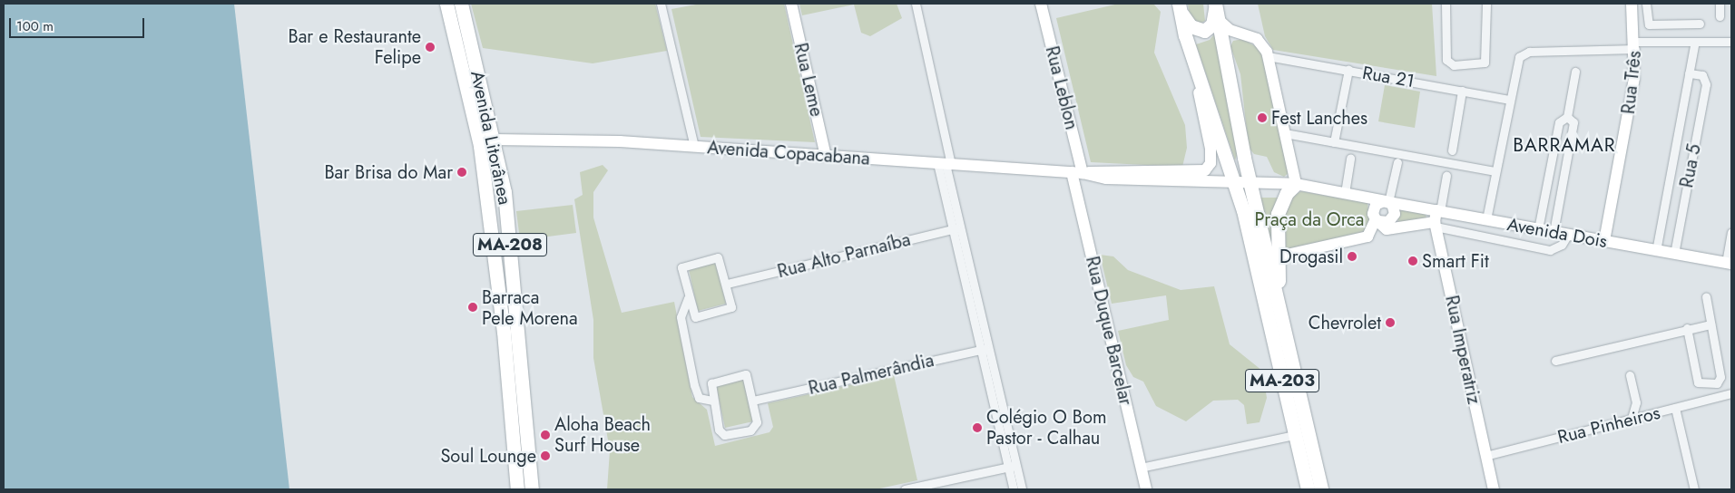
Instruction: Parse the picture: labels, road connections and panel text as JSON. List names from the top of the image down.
{
  "streets": {
    "main road": [
      "Rua Leme",
      "Rua Três",
      "Rua Leblon",
      "Avenida Litorânea",
      "Avenida Copacabana",
      "Avenida Dois",
      "MA-208",
      "Rua Duque Barcelar",
      "Rua Imperatriz",
      "MA-203"
    ],
    "street": [
      "Rua 21",
      "Rua 5",
      "Rua Alto Parnaíba",
      "Rua Palmerândia",
      "Rua Pinheiros"
    ]
  },
  "crossings": [
    ["Rua Leme", "Avenida Copacabana"],
    ["Rua Três", "Avenida Dois"],
    ["Rua Leblon", "Avenida Copacabana"],
    ["Rua Leblon", "Rua Duque Barcelar"],
    ["Avenida Litorânea", "Avenida Copacabana"],
    ["Avenida Copacabana", "Rua Duque Barcelar"],
    ["Avenida Copacabana", "MA-203"],
    ["Rua 5", "Avenida Dois"],
    ["Avenida Dois", "Rua Imperatriz"],
    ["Rua Imperatriz", "Rua Pinheiros"]
  ],
  "districts": ["BARRAMAR"],
  "parks": ["Praça da Orca"],
  "places": [
    "Bar e Restaurante Felipe",
    "Fest Lanches",
    "Bar Brisa do Mar",
    "Drogasil",
    "Smart Fit",
    "Barraca Pele Morena",
    "Chevrolet",
    "Colégio O Bom Pastor - Calhau",
    "Aloha Beach Surf House",
    "Soul Lounge"
  ],
  "scale_bar": "100 m"
}
